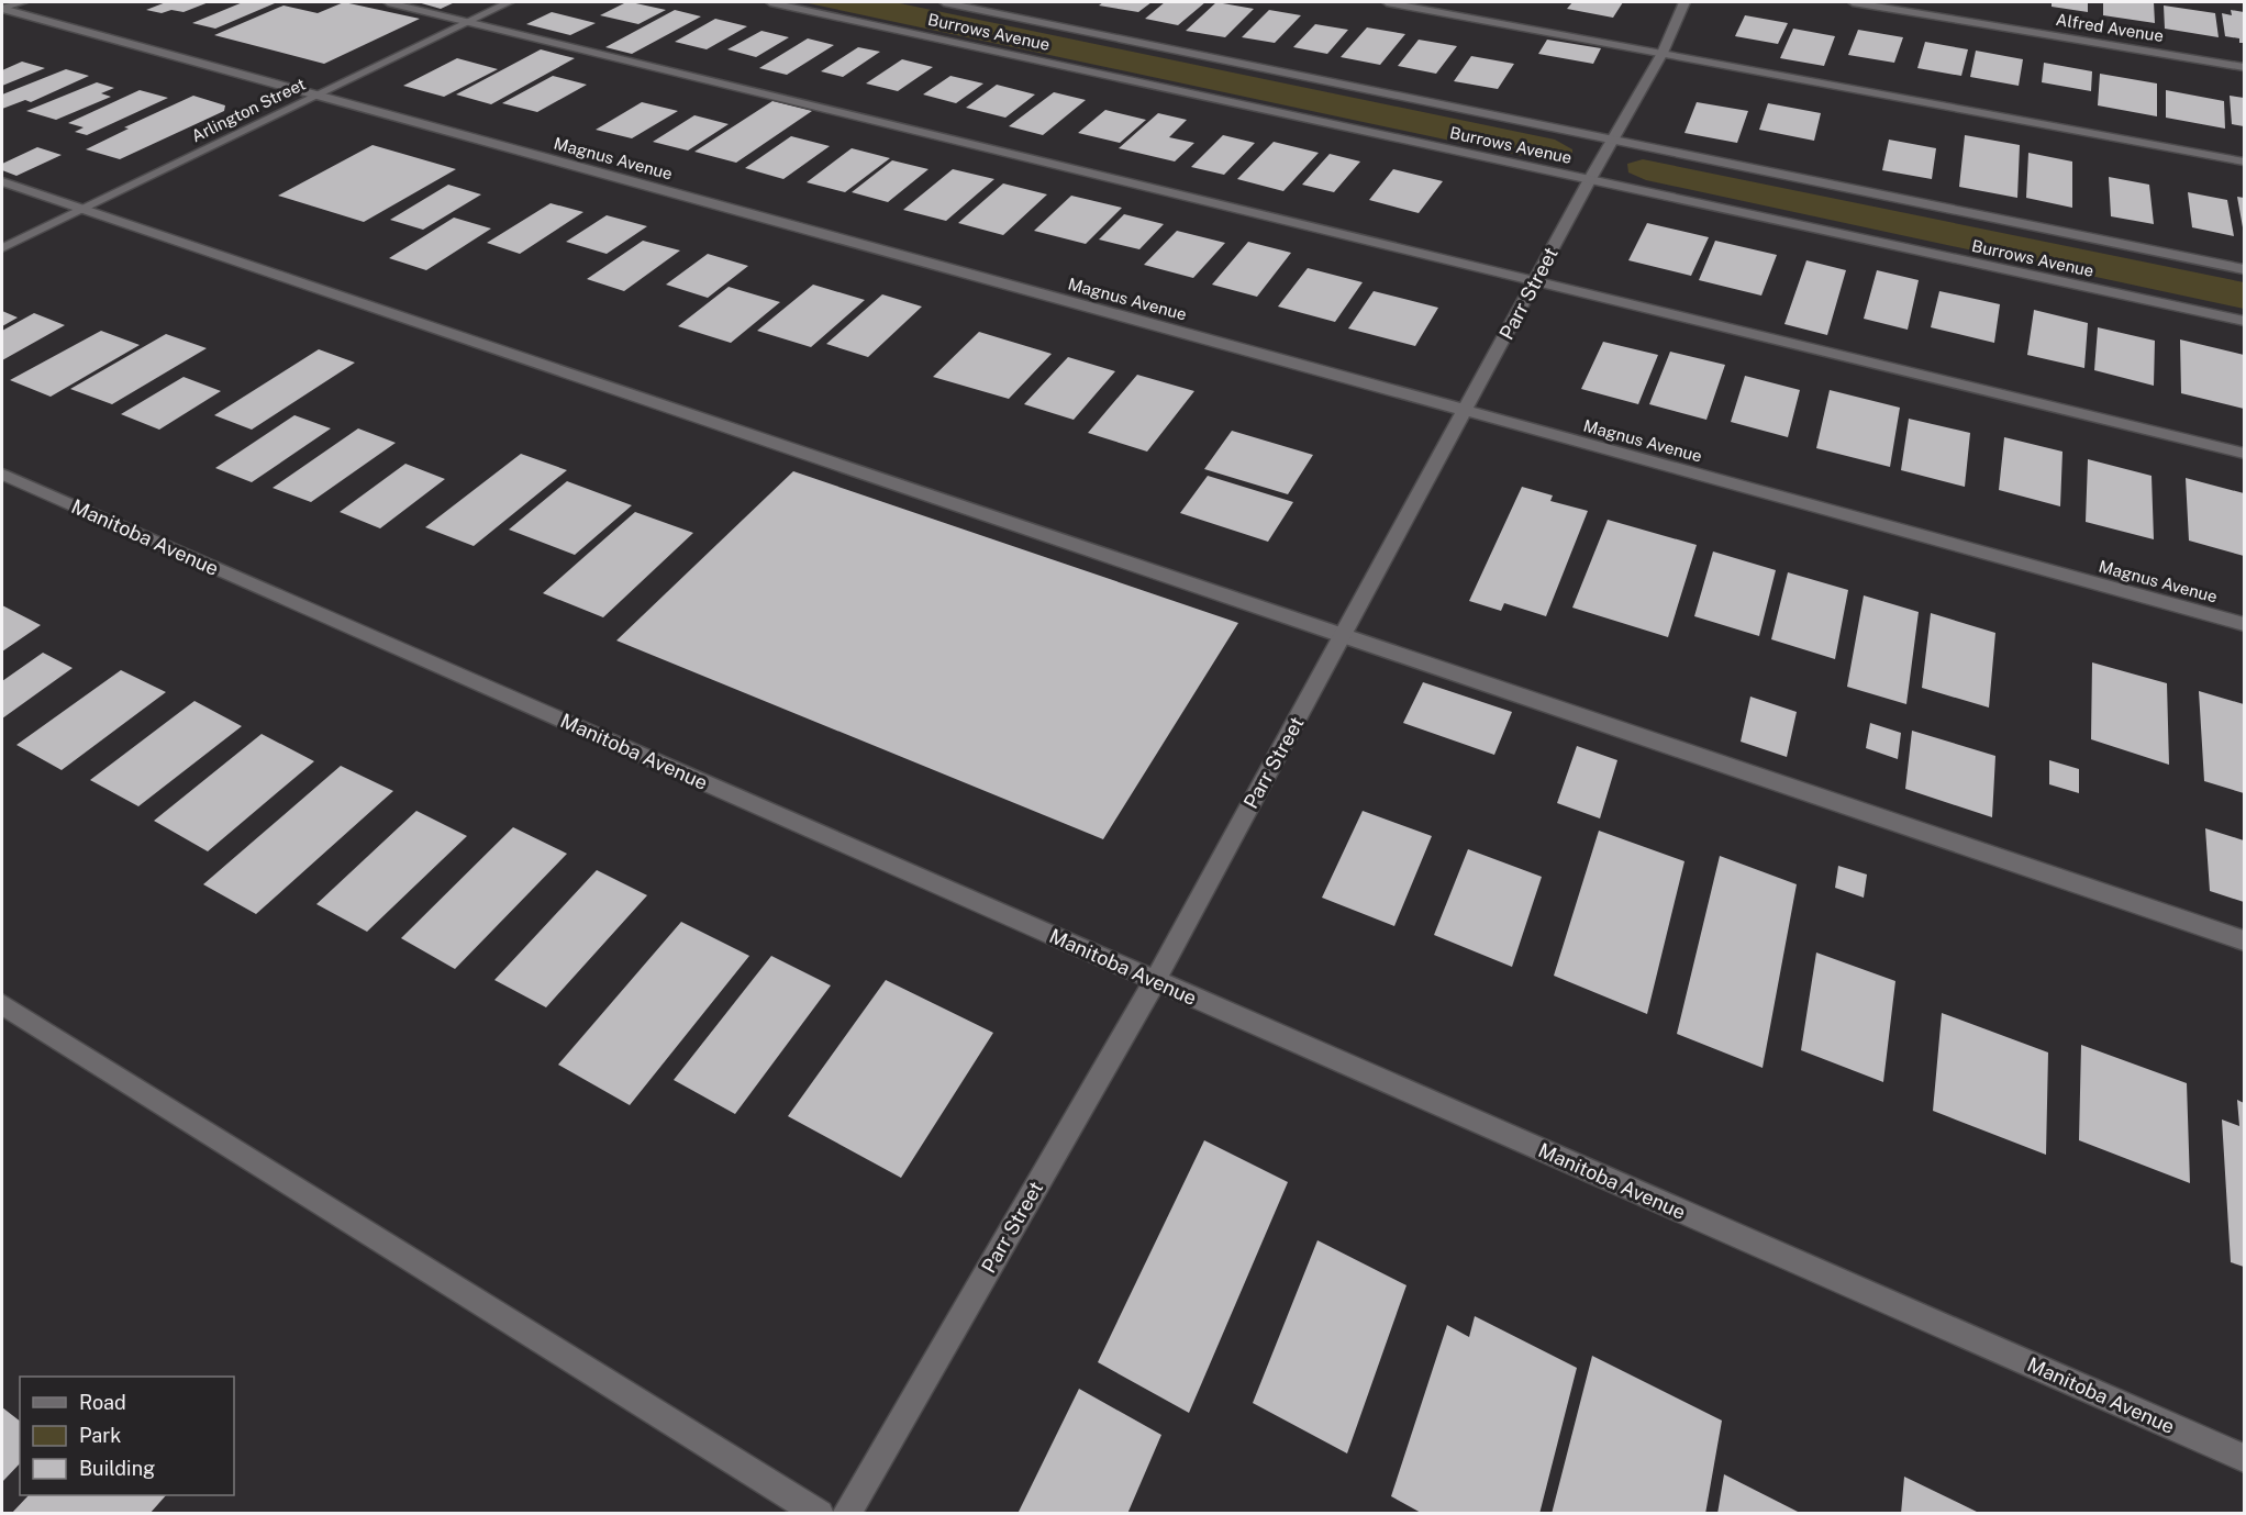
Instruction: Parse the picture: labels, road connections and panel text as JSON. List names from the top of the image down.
{
  "streets": {
    "street": [
      "Alfred Avenue",
      "Burrows Avenue",
      "Arlington Street",
      "Magnus Avenue",
      "Parr Street",
      "Manitoba Avenue"
    ]
  },
  "crossings": [
    ["Burrows Avenue", "Parr Street"],
    ["Arlington Street", "Magnus Avenue"],
    ["Magnus Avenue", "Parr Street"],
    ["Parr Street", "Manitoba Avenue"]
  ],
  "legend": ["Road", "Park", "Building"]
}
